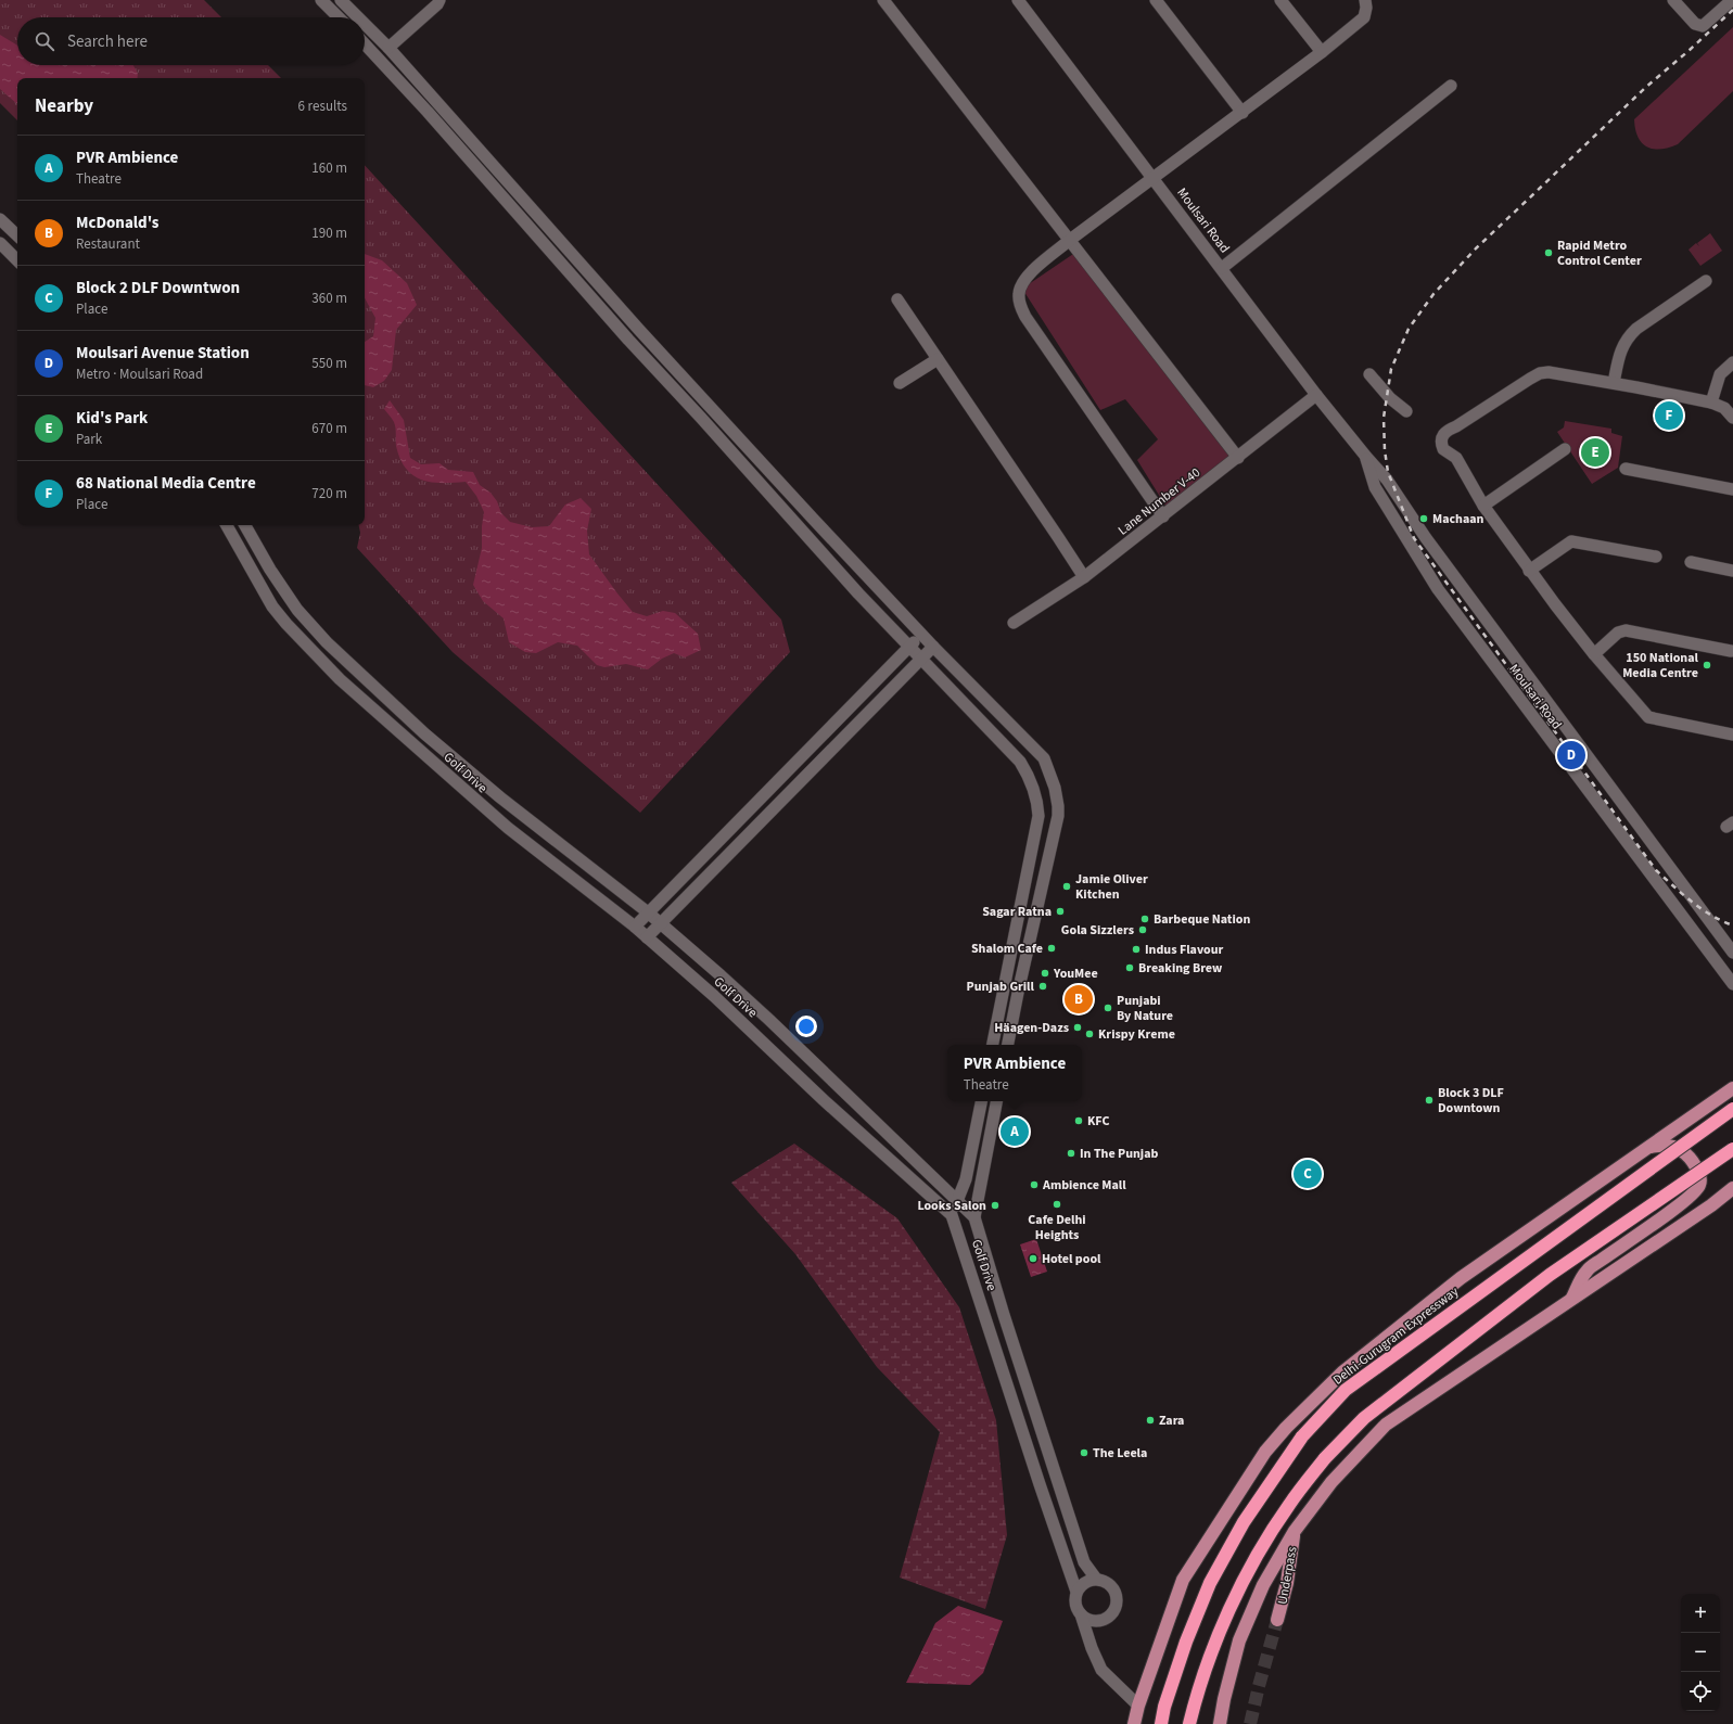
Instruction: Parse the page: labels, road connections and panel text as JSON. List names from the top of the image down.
{
  "streets": {
    "highway": ["Delhi-Gurugram Expressway"],
    "main road": ["Underpass"],
    "street": ["Moulsari Road", "Lane Number V-40", "Golf Drive"]
  },
  "crossings": [
    ["Moulsari Road", "Lane Number V-40"]
  ],
  "places": [
    "Rapid Metro Control Center",
    "Machaan",
    "150 National Media Centre",
    "Jamie Oliver Kitchen",
    "Sagar Ratna",
    "Barbeque Nation",
    "Gola Sizzlers",
    "Shalom Cafe",
    "Indus Flavour",
    "Breaking Brew",
    "YouMee",
    "Punjab Grill",
    "Punjabi By Nature",
    "Häagen-Dazs",
    "Krispy Kreme",
    "Block 3 DLF Downtown",
    "KFC",
    "In The Punjab",
    "Ambience Mall",
    "Cafe Delhi Heights",
    "Looks Salon",
    "Hotel pool",
    "Zara",
    "The Leela"
  ],
  "page": {
    "search": "Search here",
    "heading": ["Nearby", "6 results"],
    "list": [
      {
        "mark": "A",
        "name": "PVR Ambience",
        "note": "Theatre",
        "value": "160 m"
      },
      {
        "mark": "B",
        "name": "McDonald's",
        "note": "Restaurant",
        "value": "190 m"
      },
      {
        "mark": "C",
        "name": "Block 2 DLF Downtwon",
        "note": "Place",
        "value": "360 m"
      },
      {
        "mark": "D",
        "name": "Moulsari Avenue Station",
        "note": "Metro · Moulsari Road",
        "value": "550 m"
      },
      {
        "mark": "E",
        "name": "Kid's Park",
        "note": "Park",
        "value": "670 m"
      },
      {
        "mark": "F",
        "name": "68 National Media Centre",
        "note": "Place",
        "value": "720 m"
      }
    ],
    "pins": [
      "F",
      "E",
      "D",
      "B",
      "A",
      "C"
    ],
    "popup": ["PVR Ambience", "Theatre"],
    "map_buttons": ["+", "−"]
  }
}
